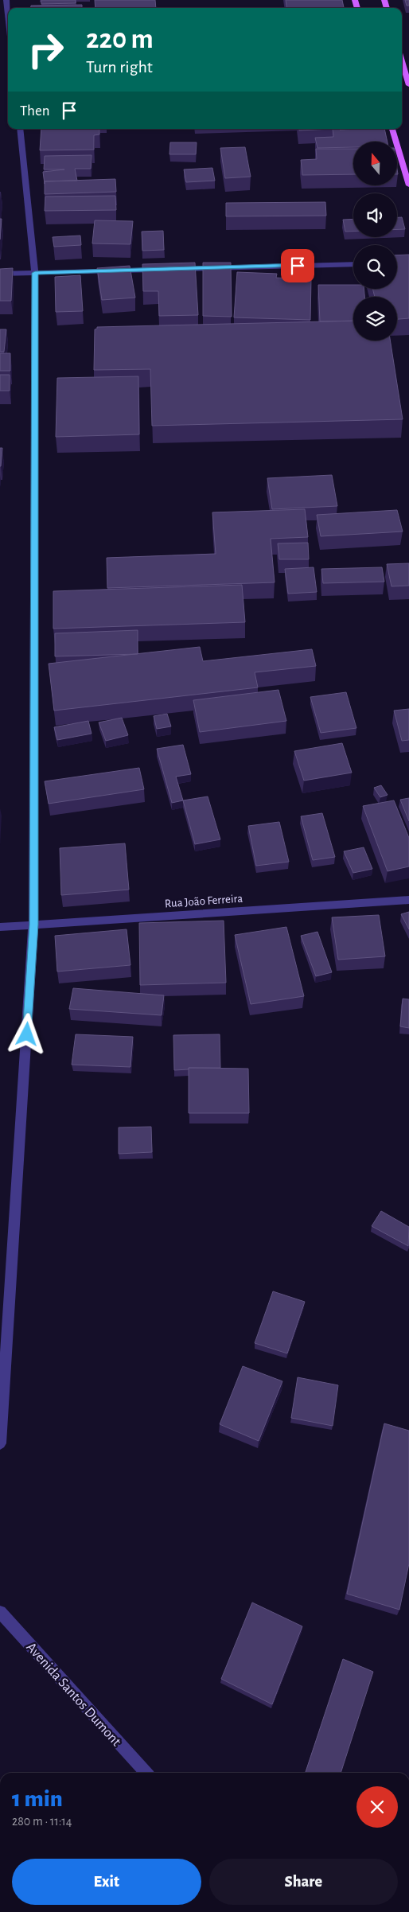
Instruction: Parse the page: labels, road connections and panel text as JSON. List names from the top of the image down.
{
  "streets": {
    "street": ["Rua João Ferreira", "Avenida Santos Dumont"]
  },
  "north": "top",
  "page": {
    "turn": ["220 m", "Turn right"],
    "then": "Then",
    "heading": ["1 min", "280 m · 11:14"],
    "buttons": ["Exit", "Share"]
  }
}
